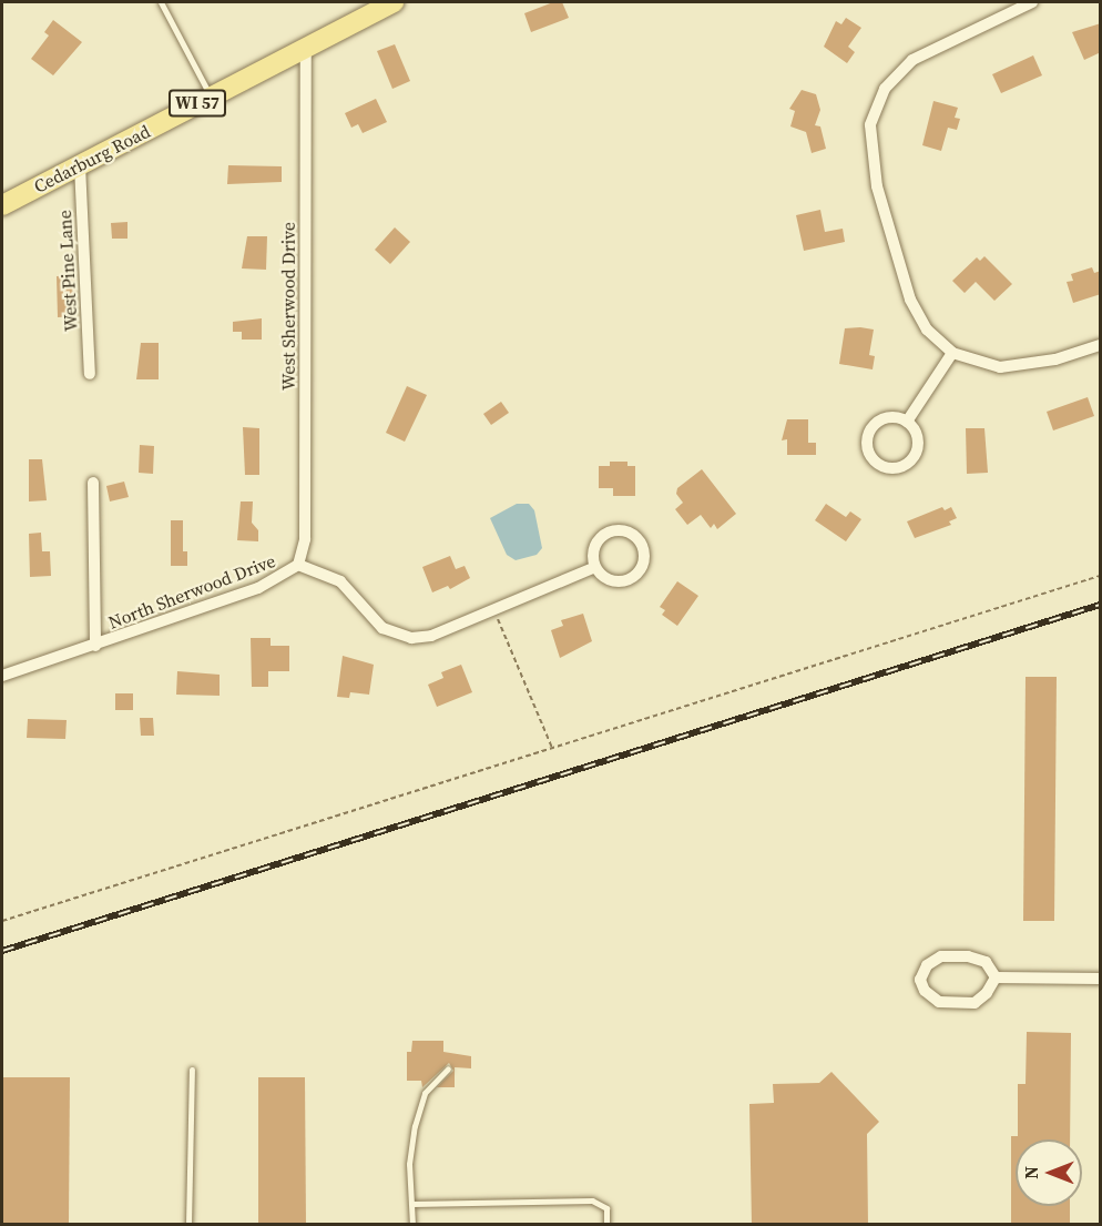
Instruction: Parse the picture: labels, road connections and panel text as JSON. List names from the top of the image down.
{
  "streets": {
    "main road": ["WI 57", "Cedarburg Road"],
    "street": ["West Pine Lane", "West Sherwood Drive", "North Sherwood Drive"]
  },
  "crossings": [
    ["Cedarburg Road", "West Pine Lane"],
    ["Cedarburg Road", "West Sherwood Drive"],
    ["West Sherwood Drive", "North Sherwood Drive"]
  ],
  "north": "left"
}
